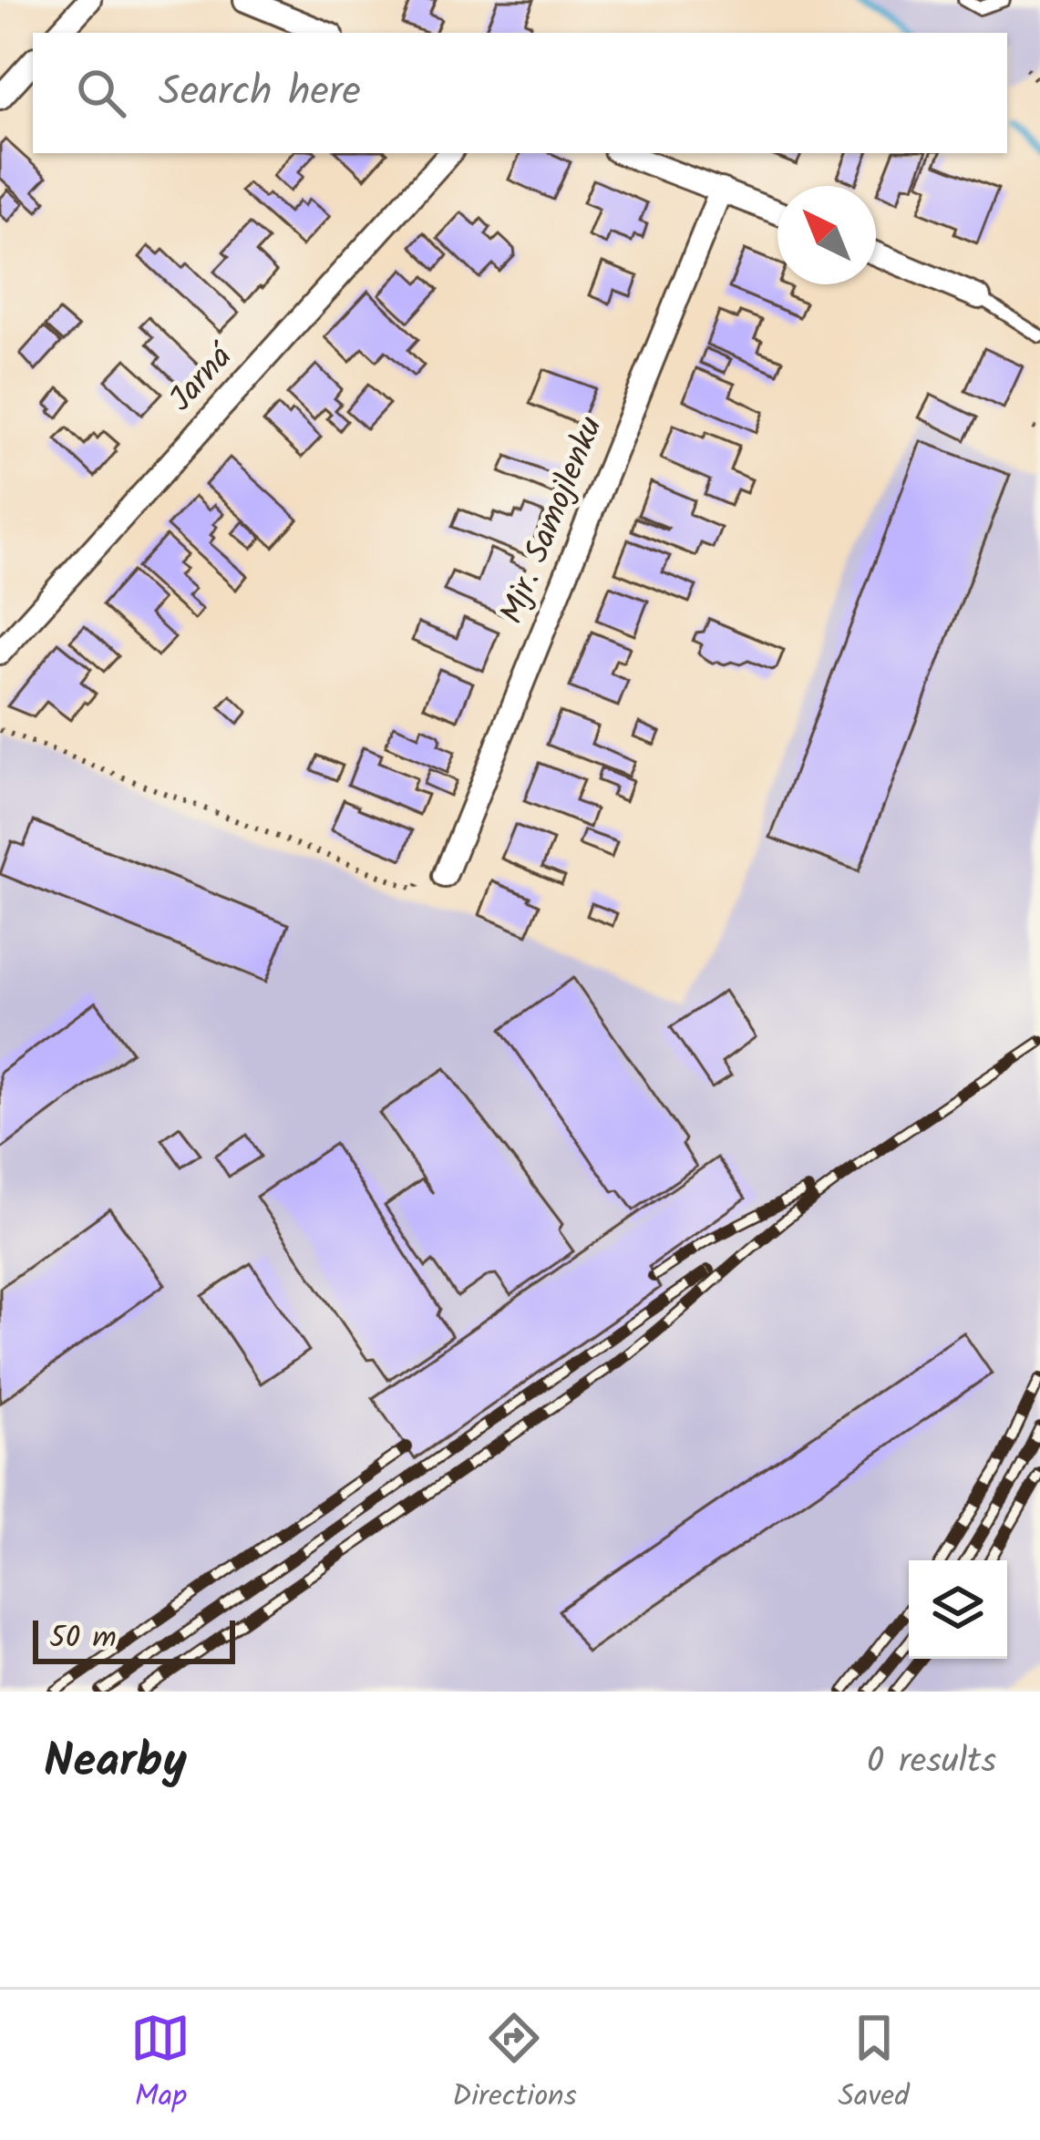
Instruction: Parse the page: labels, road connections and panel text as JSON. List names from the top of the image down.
{
  "streets": {
    "street": ["Jarná", "Mjr. Samojlenku"]
  },
  "scale_bar": "50 m",
  "north": "top left",
  "page": {
    "search": "Search here",
    "scale": "50 m",
    "heading": ["Nearby", "0 results"],
    "nav": ["Map", "Directions", "Saved"]
  }
}
